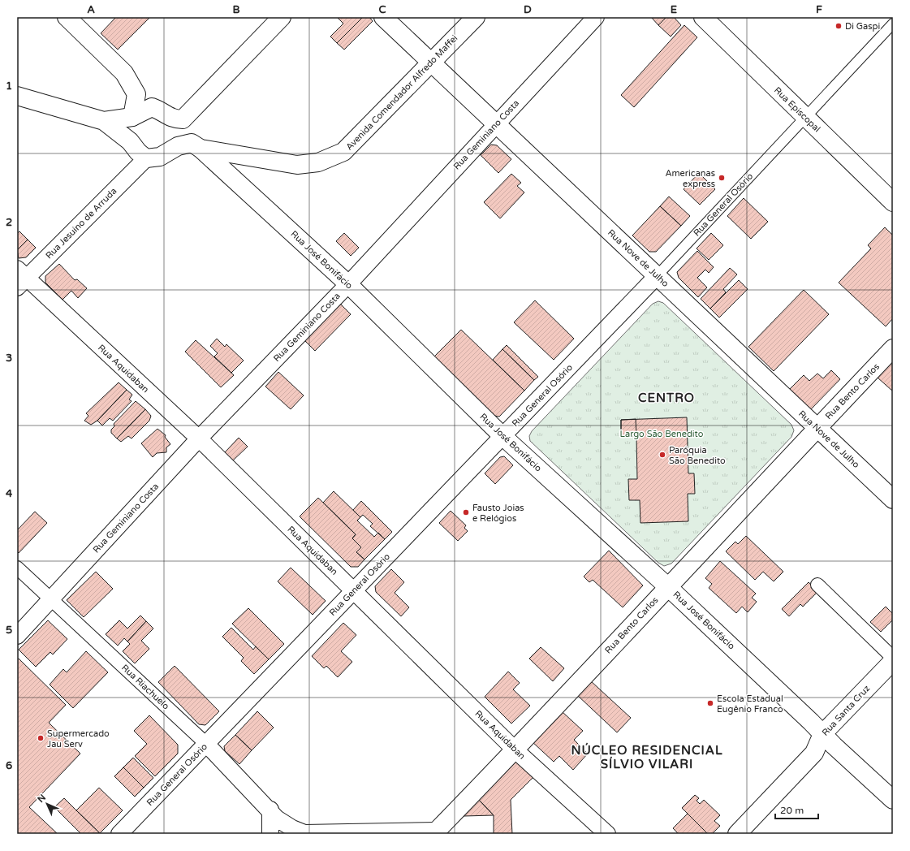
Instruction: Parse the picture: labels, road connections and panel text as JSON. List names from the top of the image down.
{
  "streets": {
    "main road": [
      "Avenida Comendador Alfredo Maffei",
      "Rua Episcopal",
      "Rua Nove de Julho",
      "Rua José Bonifácio",
      "Rua Bento Carlos",
      "Rua Santa Cruz"
    ],
    "street": [
      "Rua Geminiano Costa",
      "Rua General Osório",
      "Rua Jesuíno de Arruda",
      "Rua Aquidaban",
      "Rua Riachuelo"
    ]
  },
  "crossings": [
    ["Avenida Comendador Alfredo Maffei", "Rua Jesuíno de Arruda"],
    ["Avenida Comendador Alfredo Maffei", "Rua Nove de Julho"],
    ["Avenida Comendador Alfredo Maffei", "Rua José Bonifácio"],
    ["Rua Episcopal", "Rua General Osório"],
    ["Rua Geminiano Costa", "Rua Nove de Julho"],
    ["Rua Geminiano Costa", "Rua José Bonifácio"],
    ["Rua Geminiano Costa", "Rua Aquidaban"],
    ["Rua Geminiano Costa", "Rua Riachuelo"],
    ["Rua General Osório", "Rua Nove de Julho"],
    ["Rua General Osório", "Rua José Bonifácio"],
    ["Rua General Osório", "Rua Aquidaban"],
    ["Rua General Osório", "Rua Riachuelo"],
    ["Rua Jesuíno de Arruda", "Rua Aquidaban"],
    ["Rua Nove de Julho", "Rua Bento Carlos"],
    ["Rua José Bonifácio", "Rua Bento Carlos"],
    ["Rua José Bonifácio", "Rua Santa Cruz"],
    ["Rua Aquidaban", "Rua Bento Carlos"]
  ],
  "districts": ["CENTRO", "NÚCLEO RESIDENCIAL SÍLVIO VILARI"],
  "parks": ["Largo São Benedito"],
  "places": [
    "Di Gaspi",
    "Americanas express",
    "Paróquia São Benedito",
    "Fausto Joias e Relógios",
    "Escola Estadual Eugênio Franco",
    "Supermercado Jau Serv"
  ],
  "scale_bar": "20 m",
  "north": "top left",
  "grid": {
    "columns": [
      "A",
      "B",
      "C",
      "D",
      "E",
      "F"
    ],
    "rows": [
      "1",
      "2",
      "3",
      "4",
      "5",
      "6"
    ]
  }
}
